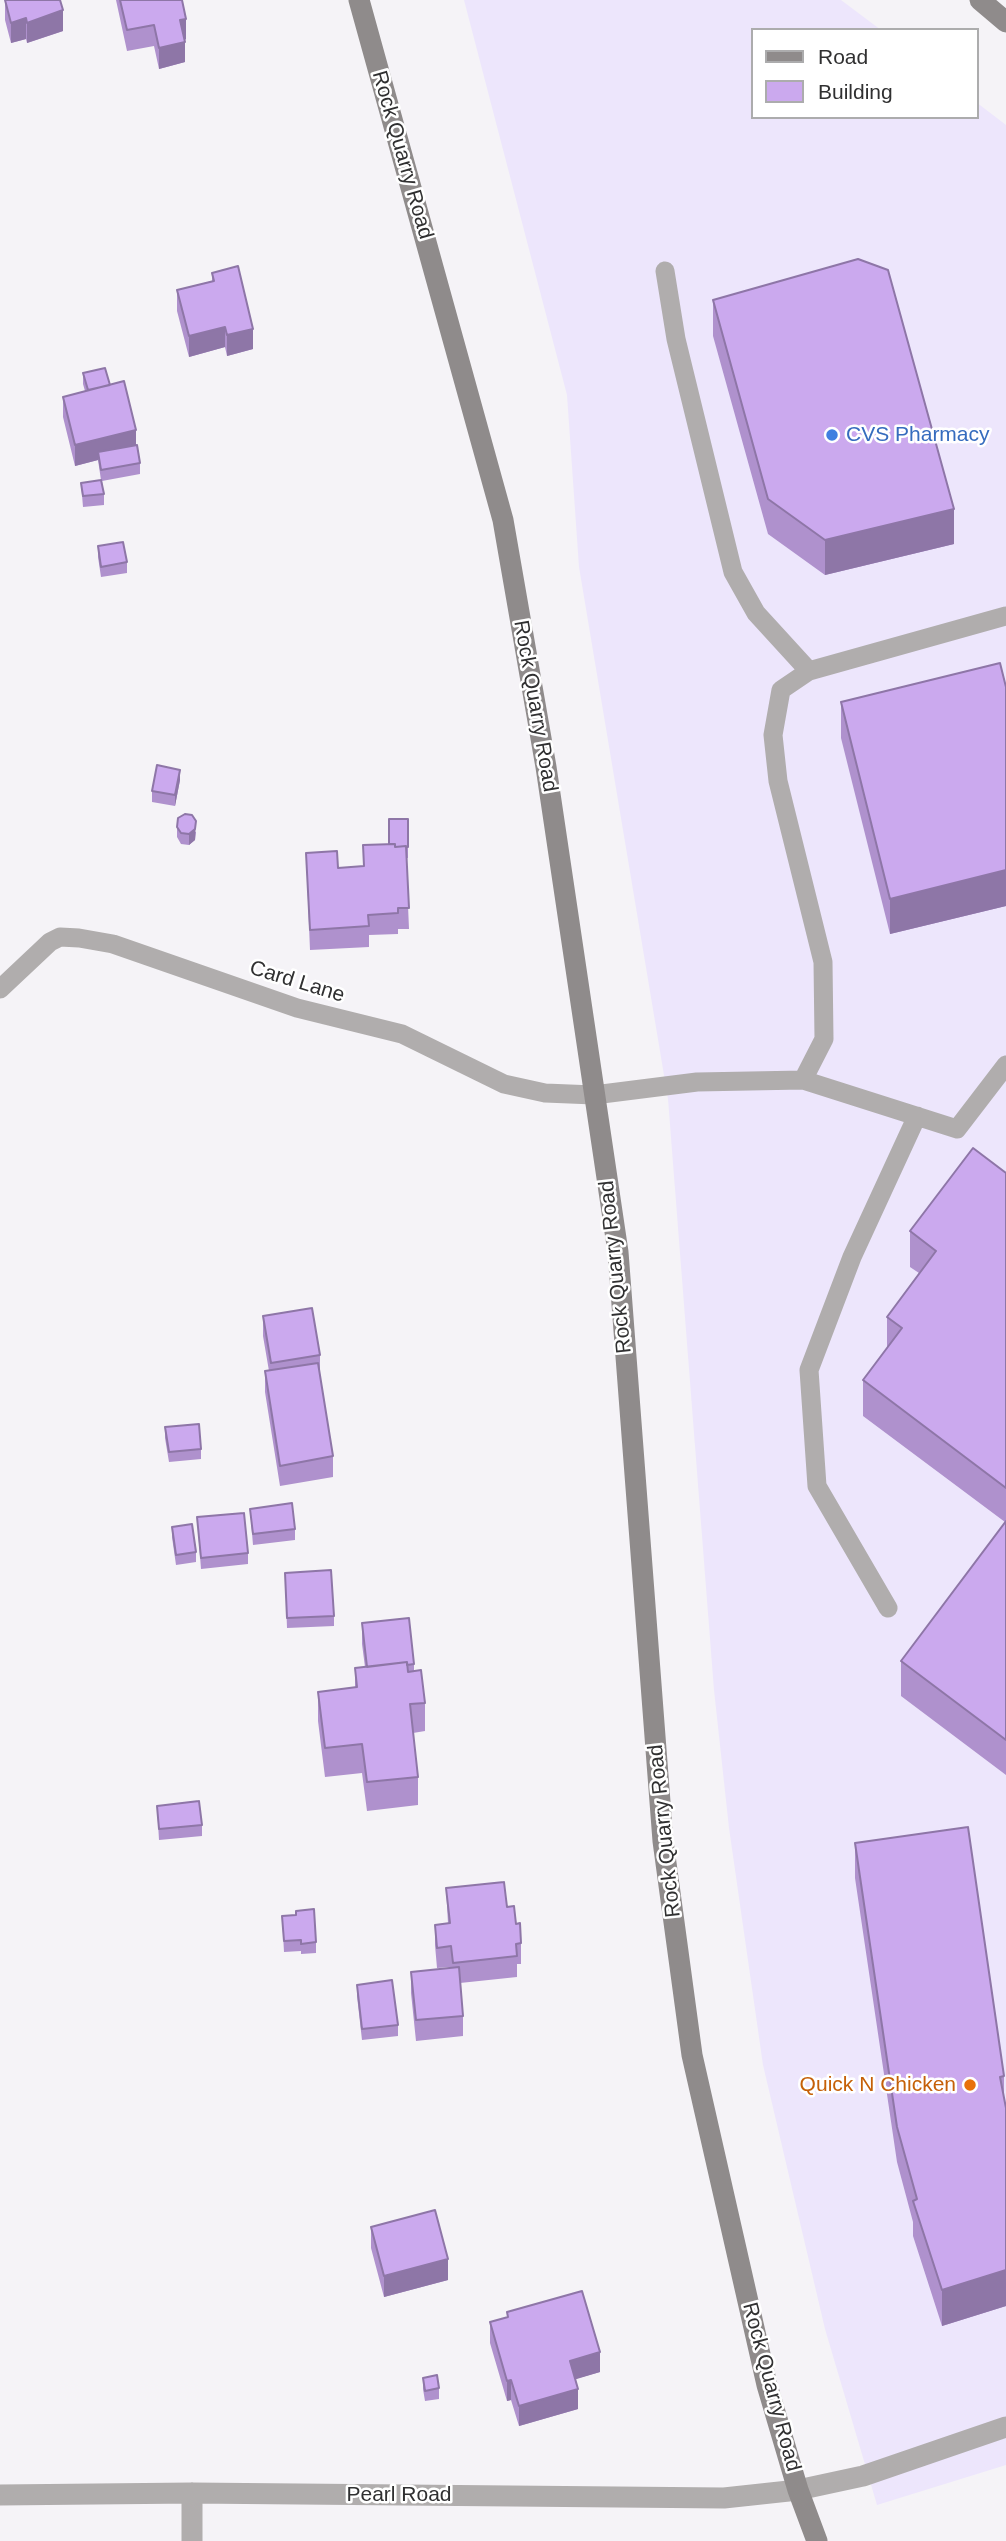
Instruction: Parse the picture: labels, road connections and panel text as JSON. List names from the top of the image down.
{
  "streets": {
    "main road": ["Rock Quarry Road"],
    "street": ["Pearl Road"],
    "lane": ["Card Lane"]
  },
  "crossings": [
    ["Rock Quarry Road", "Card Lane"],
    ["Rock Quarry Road", "Pearl Road"]
  ],
  "places": ["CVS Pharmacy", "Quick N Chicken"],
  "legend": ["Road", "Building"]
}
